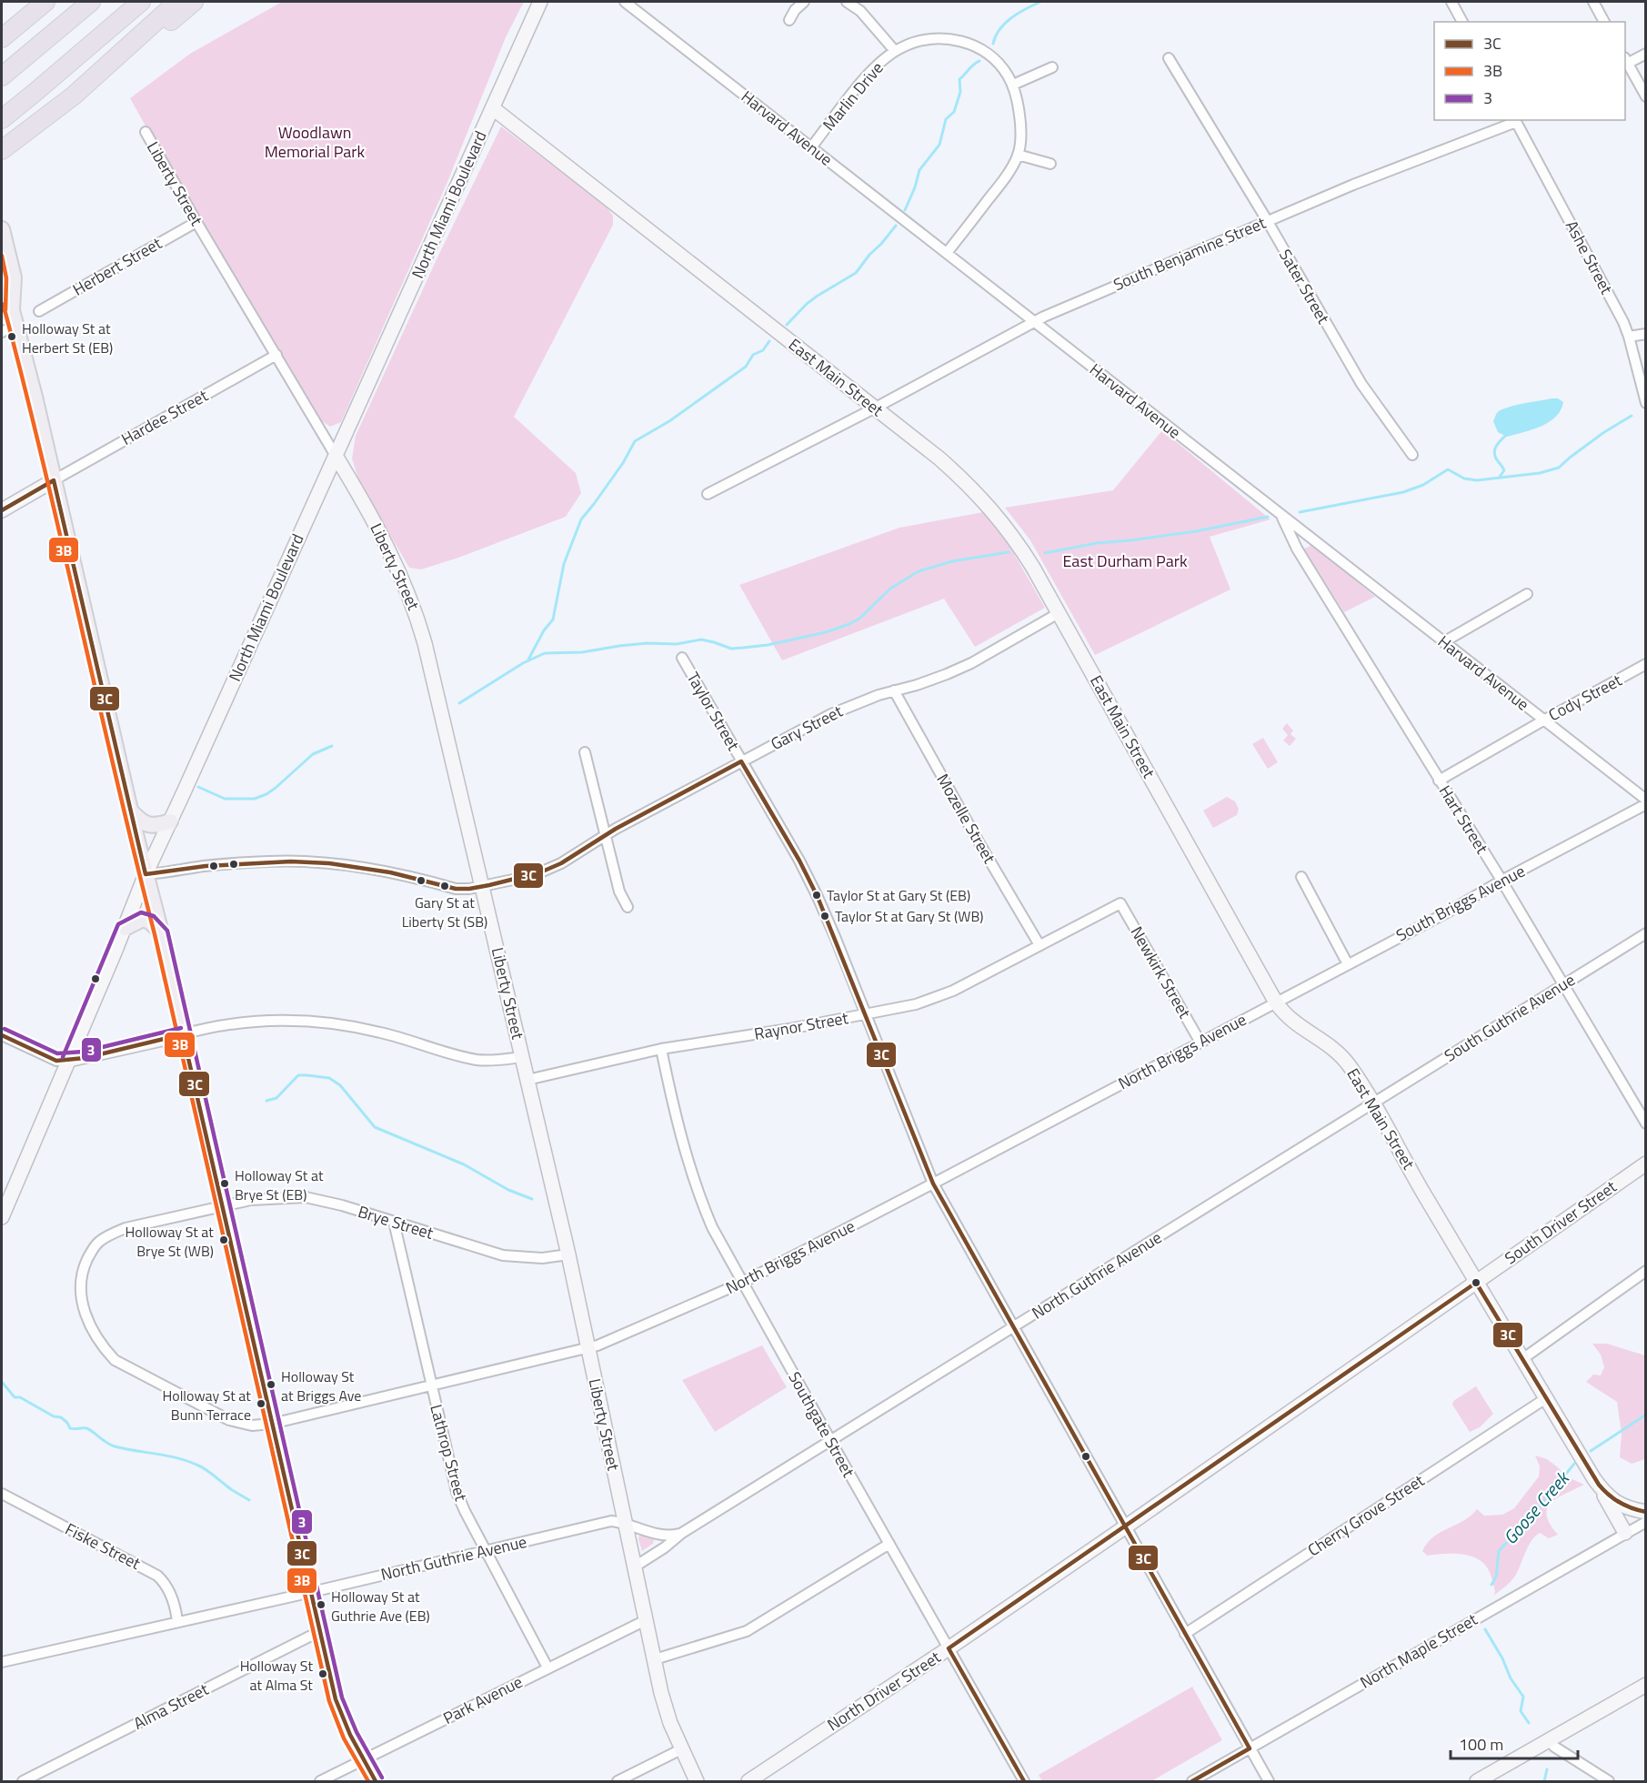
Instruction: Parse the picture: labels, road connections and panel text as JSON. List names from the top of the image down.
{
  "streets": {
    "street": [
      "Marlin Drive",
      "Harvard Avenue",
      "Liberty Street",
      "North Miami Boulevard",
      "South Benjamine Street",
      "Ashe Street",
      "Herbert Street",
      "Sater Street",
      "East Main Street",
      "Hardee Street",
      "Cody Street",
      "Taylor Street",
      "Gary Street",
      "Mozelle Street",
      "Hart Street",
      "South Briggs Avenue",
      "Newkirk Street",
      "South Guthrie Avenue",
      "Raynor Street",
      "North Briggs Avenue",
      "Brye Street",
      "South Driver Street",
      "North Guthrie Avenue",
      "Southgate Street",
      "Lathrop Street",
      "Cherry Grove Street",
      "Fiske Street",
      "North Maple Street",
      "North Driver Street",
      "Park Avenue",
      "Alma Street"
    ]
  },
  "crossings": [
    ["Marlin Drive", "Harvard Avenue"],
    ["Harvard Avenue", "South Benjamine Street"],
    ["Harvard Avenue", "Cody Street"],
    ["Harvard Avenue", "Hart Street"],
    ["Liberty Street", "North Miami Boulevard"],
    ["Liberty Street", "Herbert Street"],
    ["Liberty Street", "Hardee Street"],
    ["Liberty Street", "Gary Street"],
    ["Liberty Street", "Raynor Street"],
    ["Liberty Street", "North Briggs Avenue"],
    ["Liberty Street", "Brye Street"],
    ["Liberty Street", "North Guthrie Avenue"],
    ["Liberty Street", "Park Avenue"],
    ["North Miami Boulevard", "East Main Street"],
    ["North Miami Boulevard", "Gary Street"],
    ["South Benjamine Street", "Ashe Street"],
    ["South Benjamine Street", "Sater Street"],
    ["South Benjamine Street", "East Main Street"],
    ["East Main Street", "Gary Street"],
    ["East Main Street", "South Briggs Avenue"],
    ["East Main Street", "South Guthrie Avenue"],
    ["East Main Street", "North Briggs Avenue"],
    ["East Main Street", "South Driver Street"],
    ["East Main Street", "North Guthrie Avenue"],
    ["East Main Street", "Cherry Grove Street"],
    ["East Main Street", "North Maple Street"],
    ["East Main Street", "North Driver Street"],
    ["Cody Street", "Hart Street"],
    ["Taylor Street", "Gary Street"],
    ["Taylor Street", "Raynor Street"],
    ["Taylor Street", "North Briggs Avenue"],
    ["Taylor Street", "North Guthrie Avenue"],
    ["Taylor Street", "Cherry Grove Street"],
    ["Taylor Street", "North Maple Street"],
    ["Taylor Street", "North Driver Street"],
    ["Gary Street", "Mozelle Street"],
    ["Mozelle Street", "Raynor Street"],
    ["Hart Street", "South Briggs Avenue"],
    ["Hart Street", "South Guthrie Avenue"],
    ["South Briggs Avenue", "North Briggs Avenue"],
    ["Newkirk Street", "Raynor Street"],
    ["Newkirk Street", "North Briggs Avenue"],
    ["South Guthrie Avenue", "North Guthrie Avenue"],
    ["Raynor Street", "Southgate Street"],
    ["North Briggs Avenue", "Brye Street"],
    ["North Briggs Avenue", "Southgate Street"],
    ["North Briggs Avenue", "Lathrop Street"],
    ["Brye Street", "Lathrop Street"],
    ["South Driver Street", "North Driver Street"],
    ["North Guthrie Avenue", "Southgate Street"],
    ["North Guthrie Avenue", "Lathrop Street"],
    ["North Guthrie Avenue", "Fiske Street"],
    ["Southgate Street", "North Driver Street"],
    ["Lathrop Street", "Park Avenue"]
  ],
  "water": ["Goose Creek"],
  "parks": ["Woodlawn Memorial Park", "East Durham Park"],
  "places": [
    "Holloway St at Herbert St (EB)",
    "Gary St at Liberty St (SB)",
    "Taylor St at Gary St (EB)",
    "Taylor St at Gary St (WB)",
    "Holloway St at Brye St (EB)",
    "Holloway St at Brye St (WB)",
    "Holloway St at Briggs Ave",
    "Holloway St at Bunn Terrace",
    "Holloway St at Guthrie Ave (EB)",
    "Holloway St at Alma St"
  ],
  "lines": ["transit line 3B", "transit line 3C", "transit line 3"],
  "legend": ["3C", "3B", "3"],
  "scale_bar": "100 m"
}
